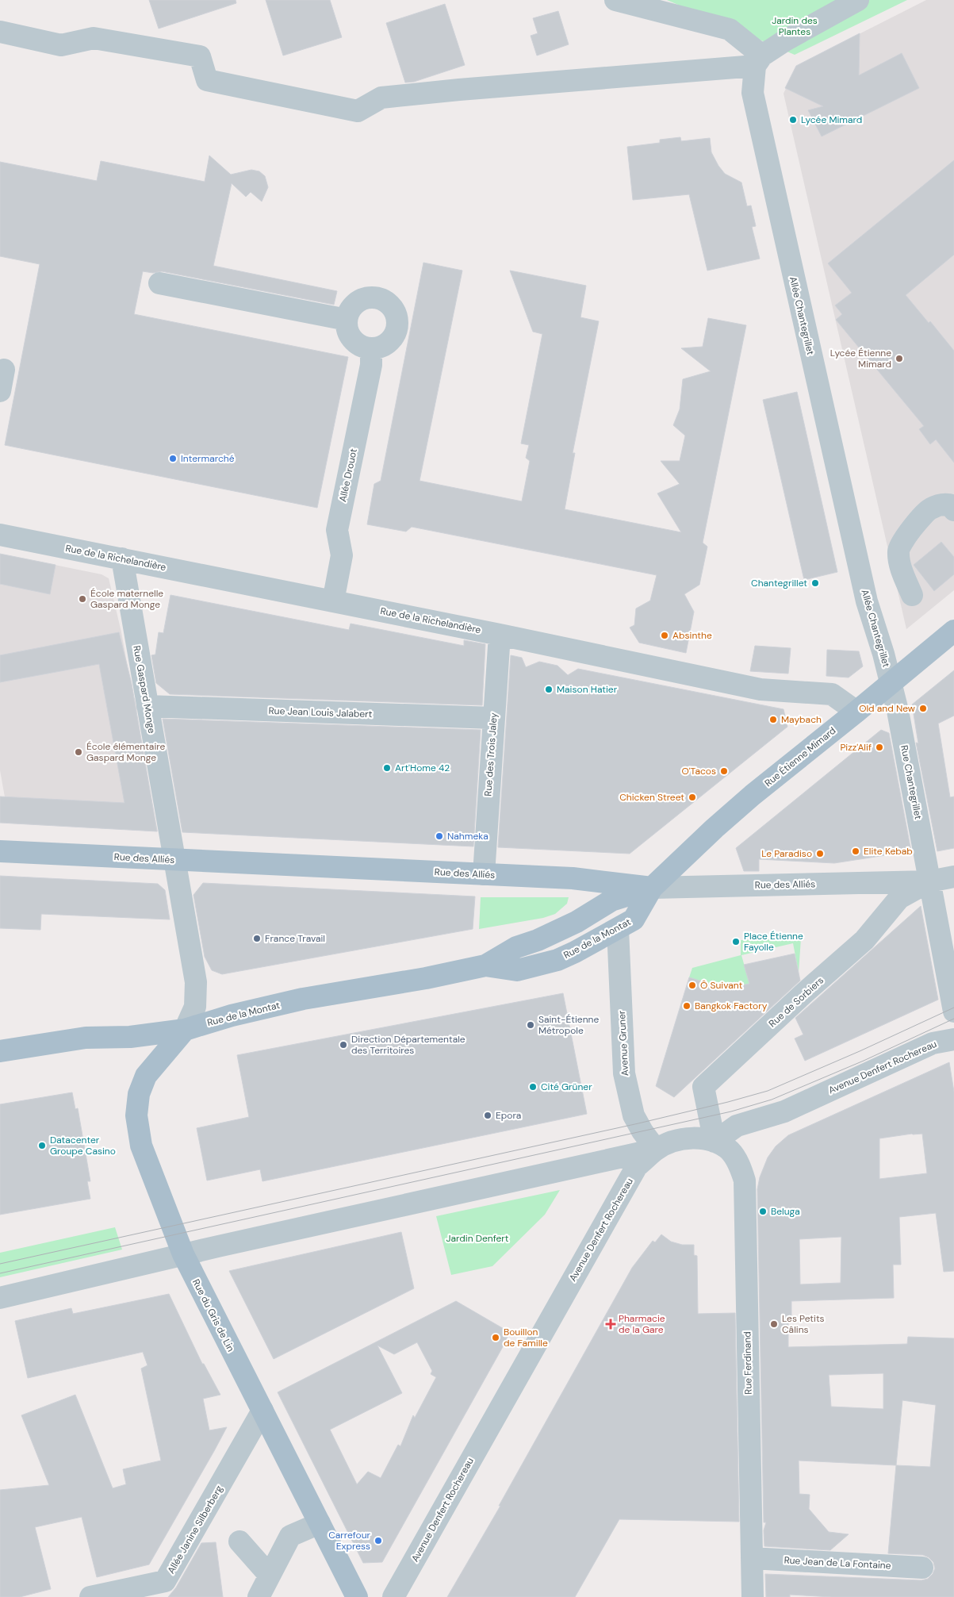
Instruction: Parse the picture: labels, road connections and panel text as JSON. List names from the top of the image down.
{
  "streets": {
    "main road": [
      "Rue Étienne Mimard",
      "Rue des Alliés",
      "Rue de la Montat",
      "Rue du Gris de Lin"
    ],
    "street": [
      "Allée Chantegrillet",
      "Allée Drouot",
      "Rue de la Richelandière",
      "Rue Gaspard Monge",
      "Rue Jean Louis Jalabert",
      "Rue des Trois Jaley",
      "Rue Chantegrillet",
      "Rue de Sorbiers",
      "Avenue Gruner",
      "Avenue Denfert Rochereau",
      "Rue Ferdinand",
      "Allée Janine Silberberg",
      "Rue Jean de La Fontaine"
    ]
  },
  "crossings": [
    ["Allée Chantegrillet", "Rue Étienne Mimard"],
    ["Allée Chantegrillet", "Rue Chantegrillet"],
    ["Allée Drouot", "Rue de la Richelandière"],
    ["Rue de la Richelandière", "Rue Gaspard Monge"],
    ["Rue de la Richelandière", "Rue des Trois Jaley"],
    ["Rue de la Richelandière", "Rue Étienne Mimard"],
    ["Rue Gaspard Monge", "Rue Jean Louis Jalabert"],
    ["Rue Gaspard Monge", "Rue des Alliés"],
    ["Rue Gaspard Monge", "Rue de la Montat"],
    ["Rue Gaspard Monge", "Rue du Gris de Lin"],
    ["Rue Jean Louis Jalabert", "Rue des Trois Jaley"],
    ["Rue des Trois Jaley", "Rue des Alliés"],
    ["Rue Étienne Mimard", "Rue Chantegrillet"],
    ["Rue Étienne Mimard", "Rue des Alliés"],
    ["Rue Étienne Mimard", "Rue de la Montat"],
    ["Rue Chantegrillet", "Rue des Alliés"],
    ["Rue Chantegrillet", "Rue de Sorbiers"],
    ["Rue des Alliés", "Rue de la Montat"],
    ["Rue des Alliés", "Rue de Sorbiers"],
    ["Rue de la Montat", "Avenue Gruner"],
    ["Rue de la Montat", "Rue du Gris de Lin"],
    ["Rue de Sorbiers", "Avenue Denfert Rochereau"],
    ["Rue de Sorbiers", "Rue Ferdinand"],
    ["Avenue Gruner", "Avenue Denfert Rochereau"],
    ["Avenue Denfert Rochereau", "Rue Ferdinand"],
    ["Rue du Gris de Lin", "Allée Janine Silberberg"],
    ["Rue Ferdinand", "Rue Jean de La Fontaine"]
  ],
  "parks": ["Jardin des Plantes", "Jardin Denfert"],
  "places": {
    "other": [
      "Lycée Mimard",
      "Lycée Étienne Mimard",
      "Intermarché",
      "Chantegrillet",
      "École maternelle Gaspard Monge",
      "Absinthe",
      "Maison Hatier",
      "Old and New",
      "Maybach",
      "Pizz'Alif",
      "École élémentaire Gaspard Monge",
      "Art'Home 42",
      "O'Tacos",
      "Chicken Street",
      "Nahmeka",
      "Elite Kebab",
      "Le Paradiso",
      "France Travail",
      "Place Étienne Fayolle",
      "Ô Suivant",
      "Bangkok Factory",
      "Saint-Étienne Métropole",
      "Direction Départementale des Territoires",
      "Cité Grüner",
      "Epora",
      "Datacenter Groupe Casino",
      "Beluga",
      "Les Petits Câlins",
      "Bouillon de Famille",
      "Carrefour Express"
    ],
    "health": ["Pharmacie de la Gare"]
  }
}
